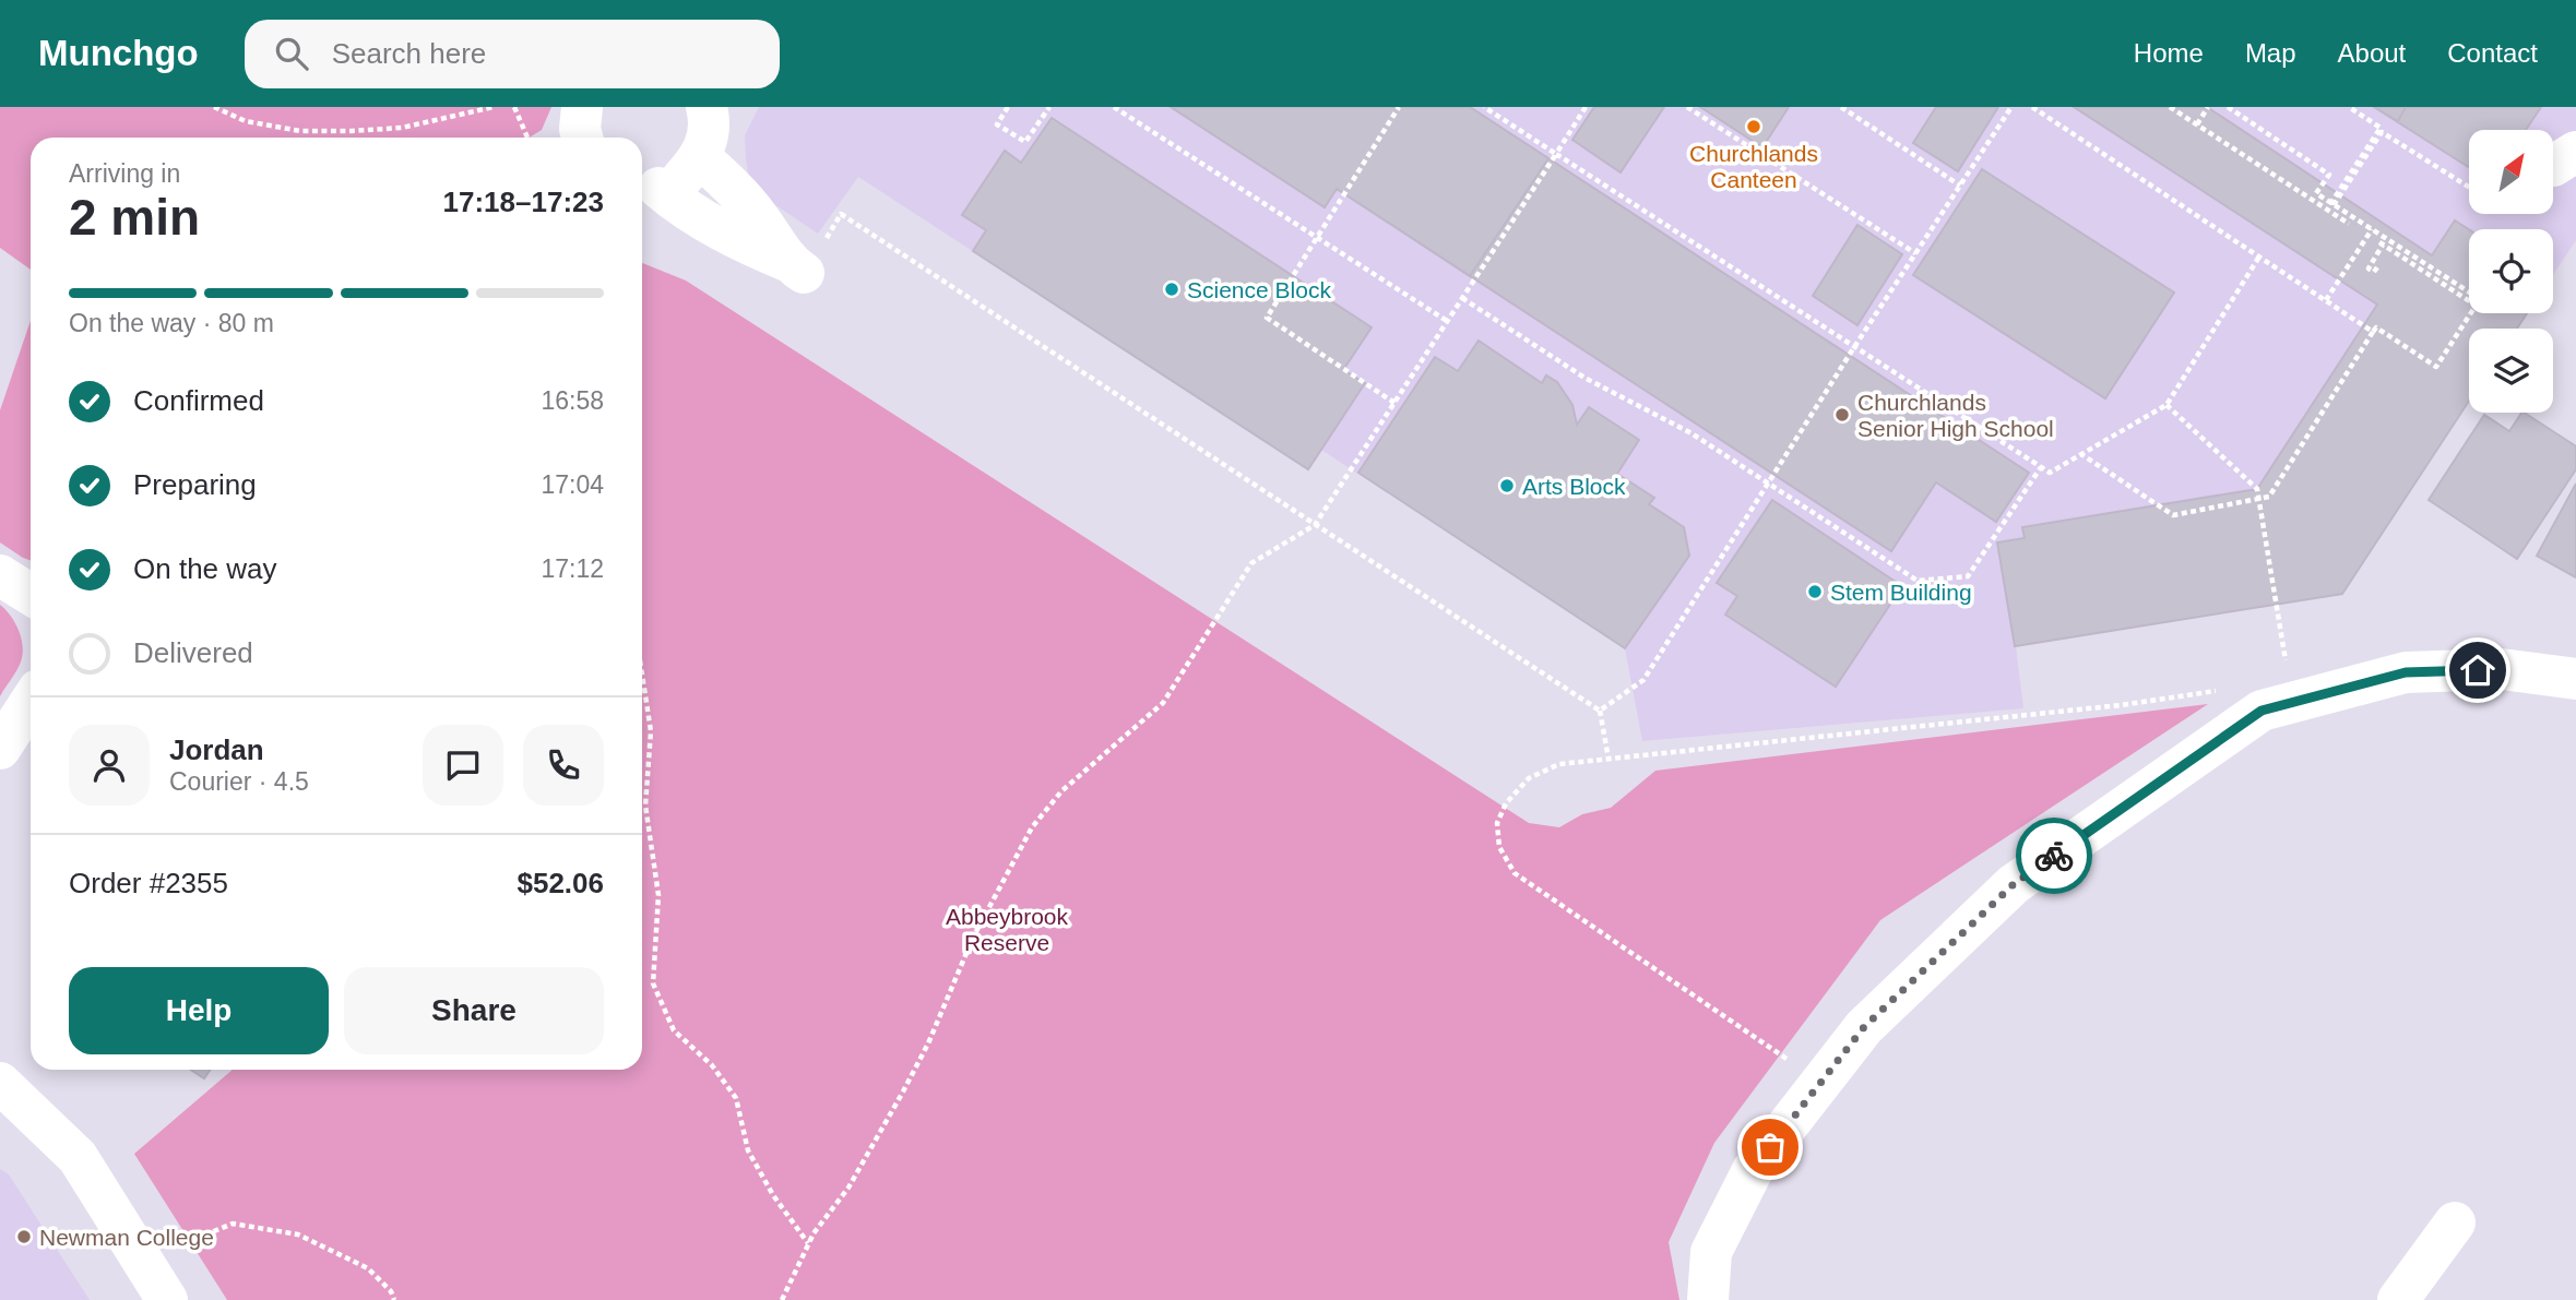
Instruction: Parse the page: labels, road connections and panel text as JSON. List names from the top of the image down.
{
  "parks": ["Abbeybrook Reserve"],
  "places": [
    "Churchlands Canteen",
    "Science Block",
    "Churchlands Senior High School",
    "Arts Block",
    "Stem Building",
    "Newman College"
  ],
  "north": "top right",
  "page": {
    "header": "Munchgo",
    "search": "Search here",
    "nav": [
      "Home",
      "Map",
      "About",
      "Contact"
    ],
    "heading": ["2 min", "Arriving in", "17:18–17:23"],
    "panel": [
      "Jordan",
      "Courier · 4.5",
      "Order #2355",
      "$52.06"
    ],
    "bar": "On the way · 80 m",
    "list": [
      ["Confirmed", "16:58"],
      ["Preparing", "17:04"],
      ["On the way", "17:12"],
      "Delivered"
    ],
    "buttons": ["Help", "Share"]
  }
}
